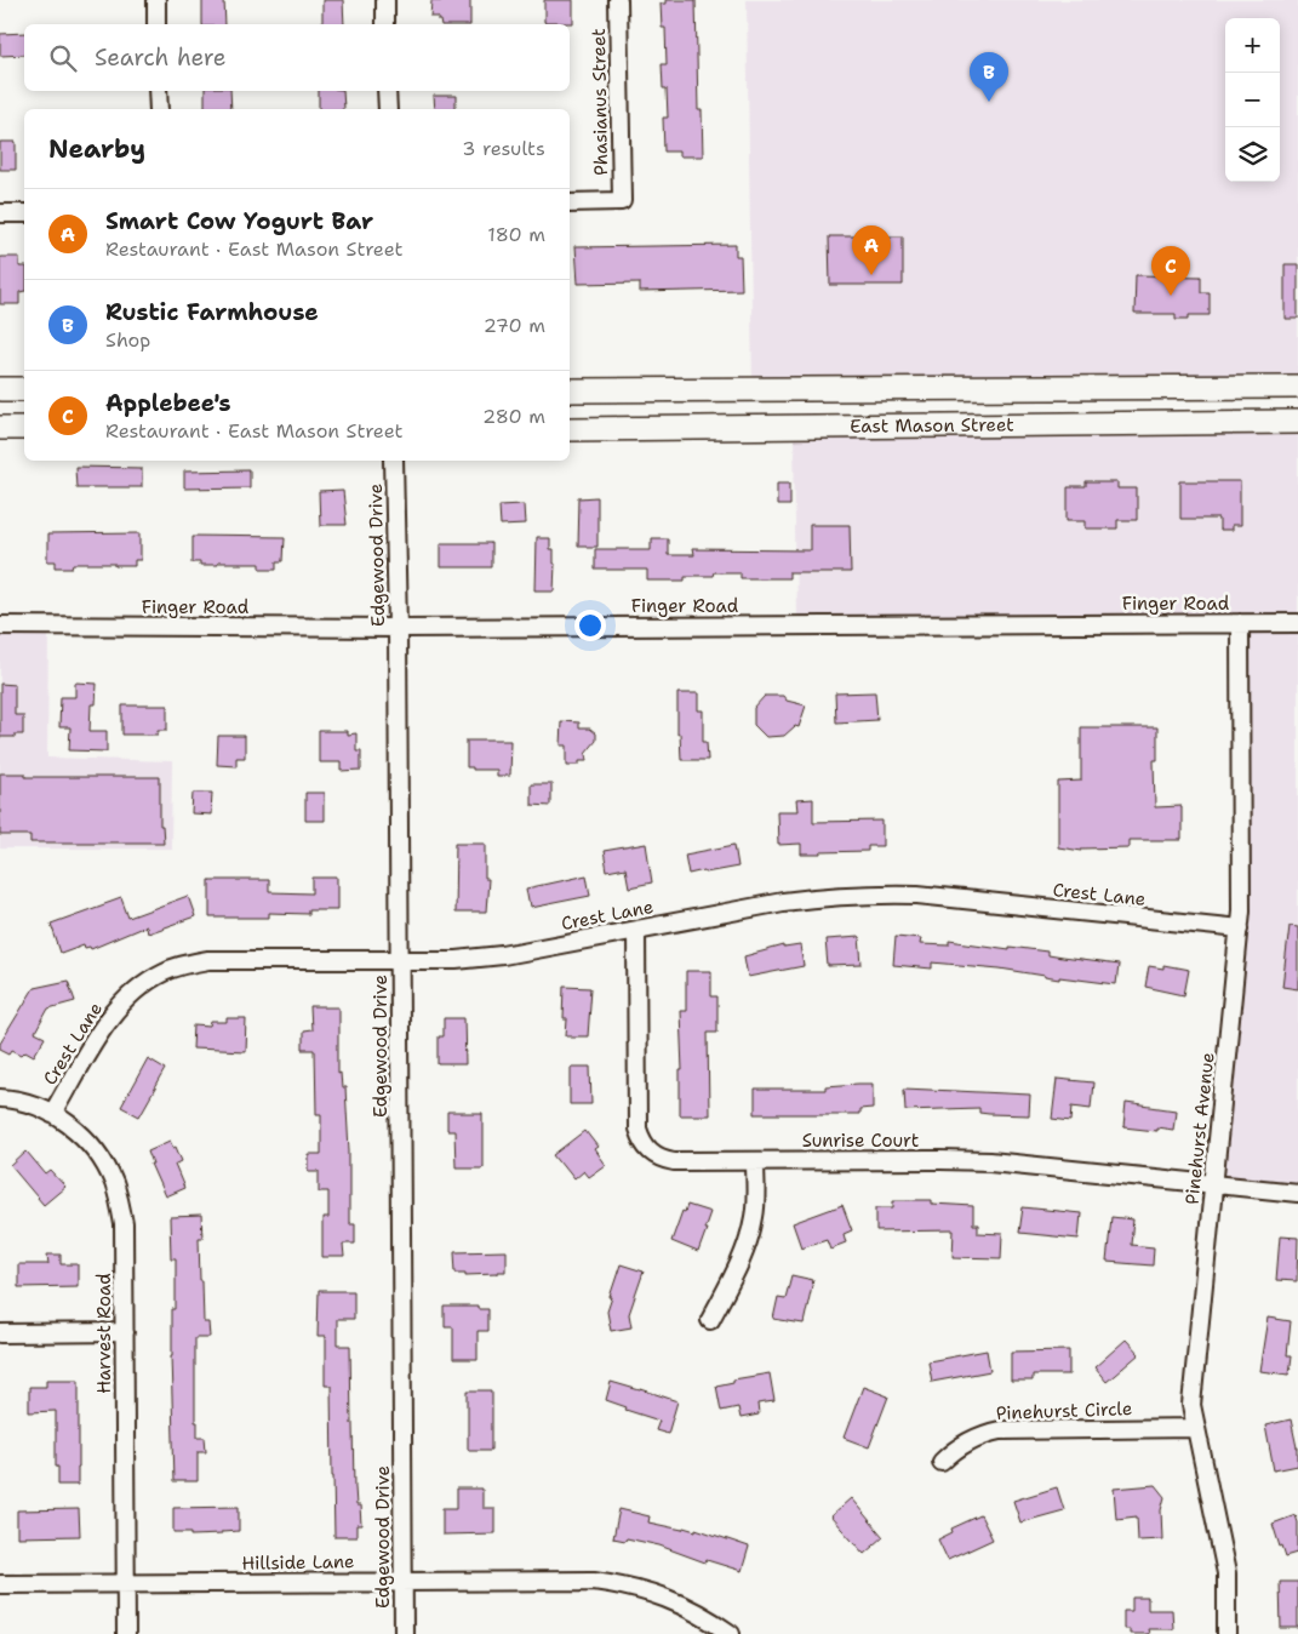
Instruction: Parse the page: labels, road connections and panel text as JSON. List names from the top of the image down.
{
  "streets": {
    "main road": ["East Mason Street"],
    "street": [
      "Phasianus Street",
      "Edgewood Drive",
      "Finger Road",
      "Crest Lane",
      "Pinehurst Avenue",
      "Sunrise Court",
      "Harvest Road",
      "Pinehurst Circle",
      "Hillside Lane"
    ]
  },
  "crossings": [
    ["Edgewood Drive", "Finger Road"],
    ["Edgewood Drive", "Crest Lane"],
    ["Edgewood Drive", "Hillside Lane"],
    ["Finger Road", "Pinehurst Avenue"],
    ["Crest Lane", "Pinehurst Avenue"],
    ["Crest Lane", "Sunrise Court"],
    ["Crest Lane", "Harvest Road"],
    ["Pinehurst Avenue", "Sunrise Court"],
    ["Pinehurst Avenue", "Pinehurst Circle"],
    ["Harvest Road", "Hillside Lane"]
  ],
  "page": {
    "map_buttons": ["+", "−"],
    "search": "Search here",
    "pins": ["B", "A", "C"],
    "heading": ["Nearby", "3 results"],
    "list": [
      {
        "mark": "A",
        "name": "Smart Cow Yogurt Bar",
        "note": "Restaurant · East Mason Street",
        "value": "180 m"
      },
      {
        "mark": "B",
        "name": "Rustic Farmhouse",
        "note": "Shop",
        "value": "270 m"
      },
      {
        "mark": "C",
        "name": "Applebee's",
        "note": "Restaurant · East Mason Street",
        "value": "280 m"
      }
    ]
  }
}
